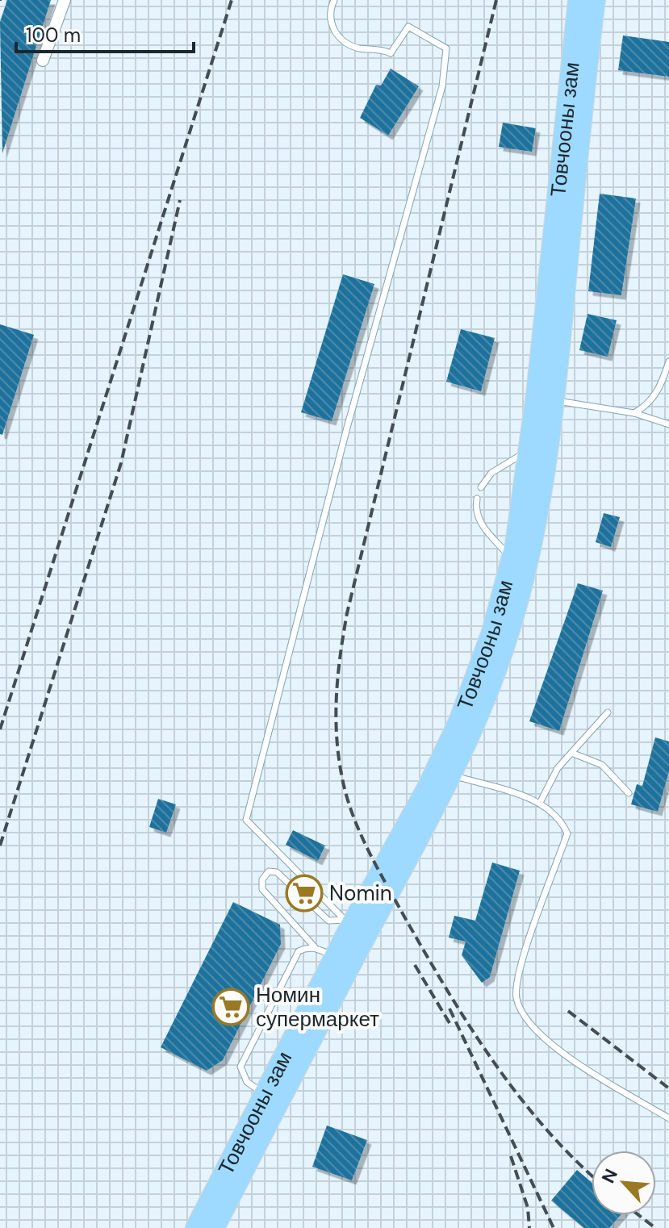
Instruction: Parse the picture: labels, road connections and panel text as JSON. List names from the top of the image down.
{
  "streets": {
    "highway": ["Товчооны зам"]
  },
  "places": {
    "supermarket": ["Nomin", "Номин супермаркет"]
  },
  "scale_bar": "100 m",
  "north": "top left"
}
